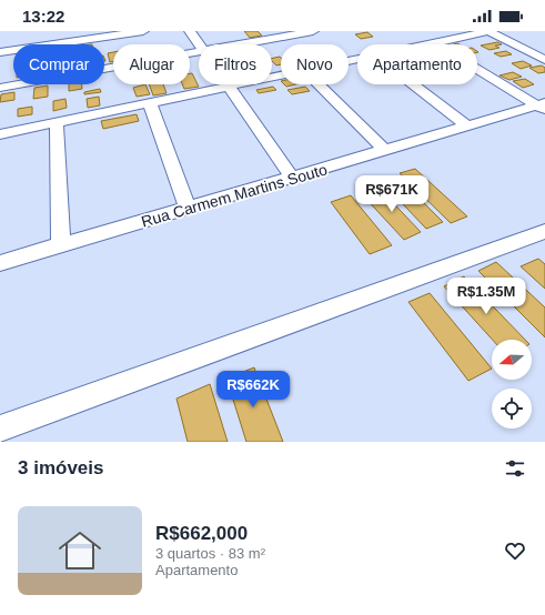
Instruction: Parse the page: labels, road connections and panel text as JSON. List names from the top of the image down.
{
  "streets": {
    "street": ["Rua Carmem Martins Souto"]
  },
  "north": "left",
  "page": {
    "status": "13:22",
    "chip": [
      "Comprar",
      "Alugar",
      "Filtros",
      "Novo",
      "Apartamento"
    ],
    "price": ["R$671K", "R$1.35M", "R$662K"],
    "heading": "3 imóveis",
    "list": [
      {
        "name": "R$662,000",
        "note": "3 quartos · 83 m² · Apartamento"
      }
    ]
  }
}
